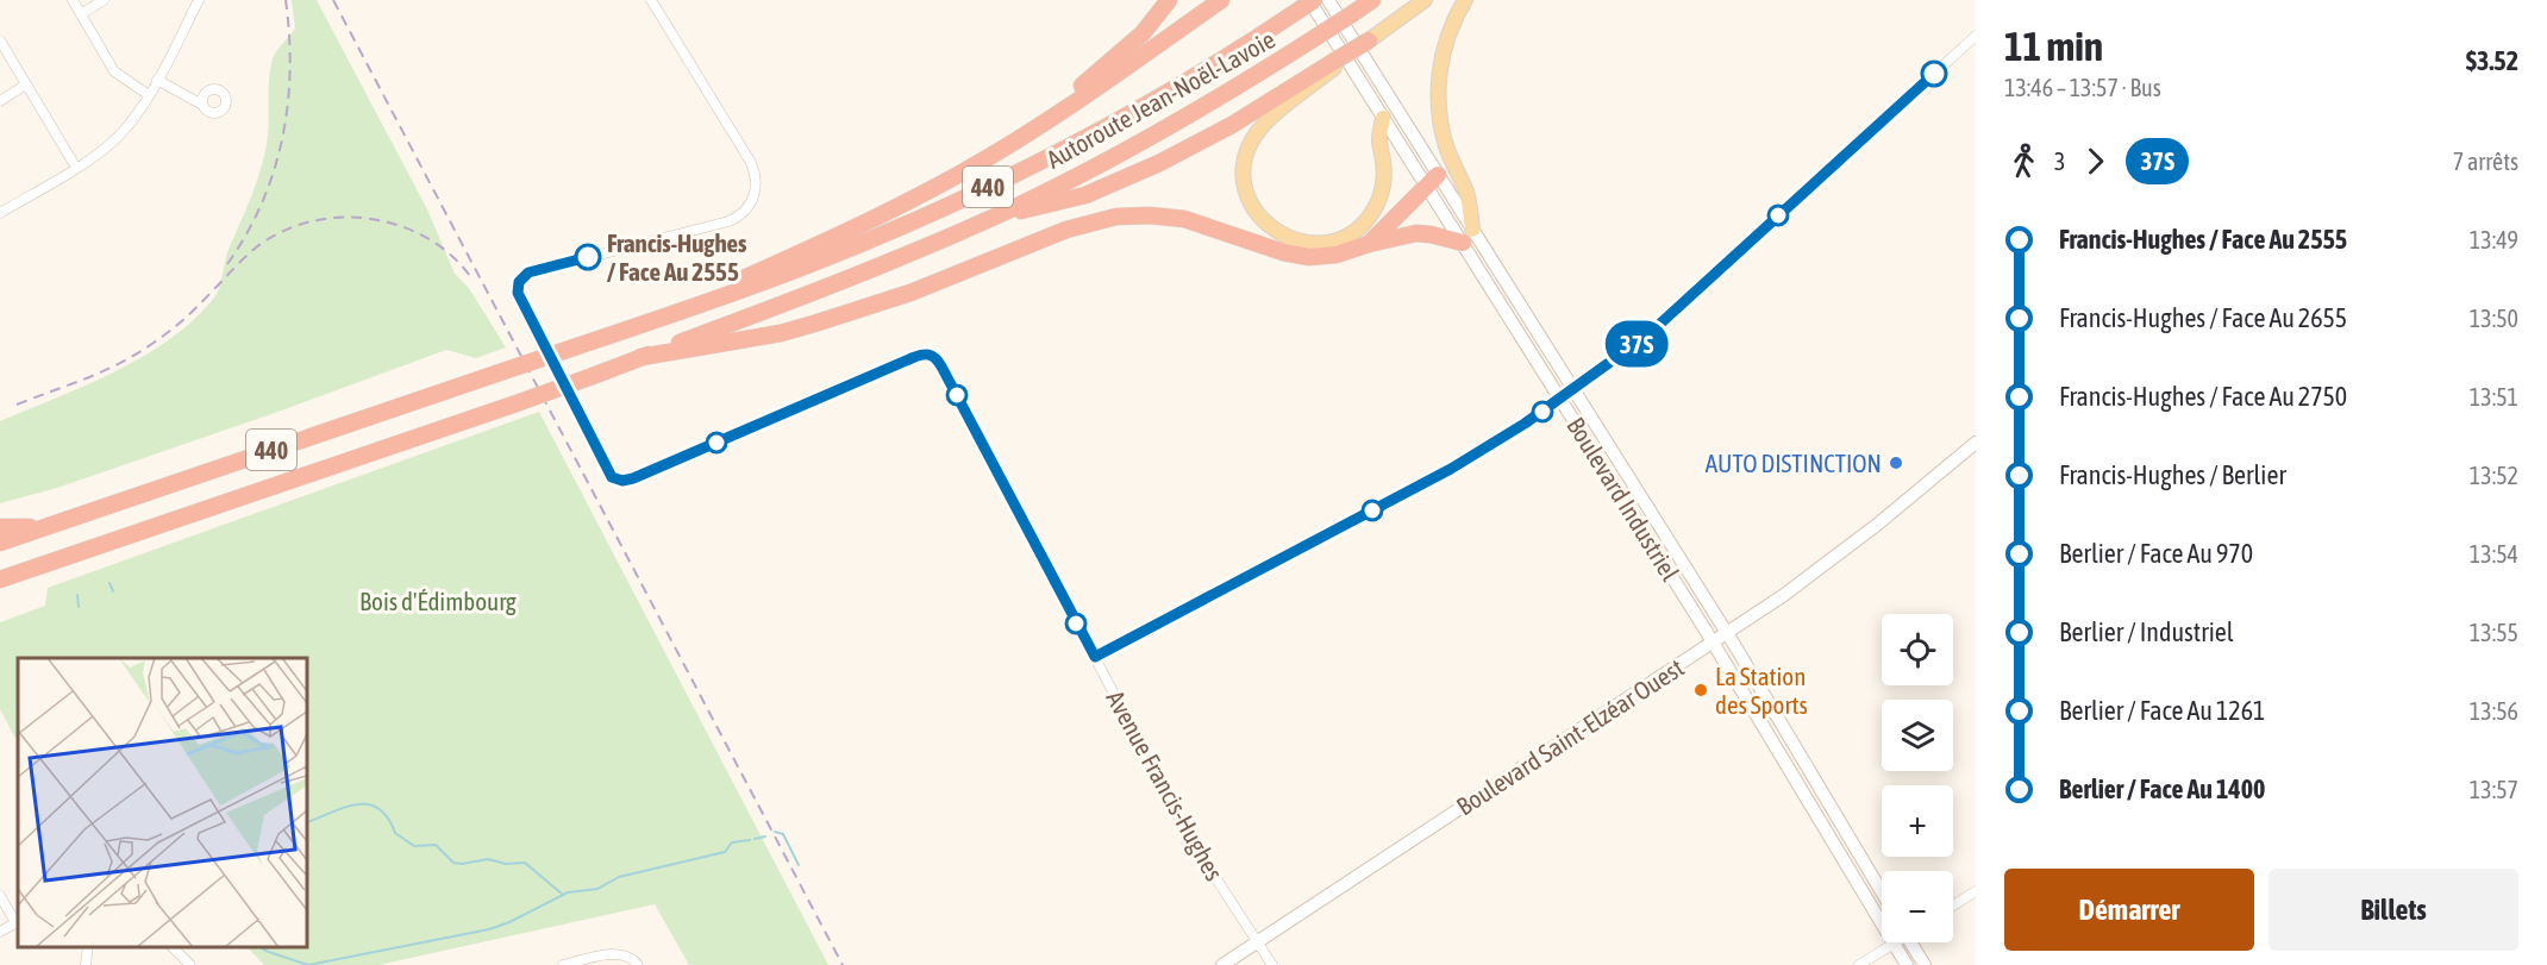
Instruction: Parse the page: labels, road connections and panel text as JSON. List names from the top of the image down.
{
  "streets": {
    "highway": ["Autoroute Jean-Noël-Lavoie", "440"],
    "street": ["Boulevard Industriel", "Boulevard Saint-Elzéar Ouest", "Avenue Francis-Hughes"]
  },
  "crossings": [
    ["Autoroute Jean-Noël-Lavoie", "Boulevard Industriel"],
    ["Boulevard Industriel", "Boulevard Saint-Elzéar Ouest"],
    ["Boulevard Saint-Elzéar Ouest", "Avenue Francis-Hughes"]
  ],
  "parks": ["Bois d'Édimbourg"],
  "places": ["Francis-Hughes / Face Au 2555", "AUTO DISTINCTION", "La Station des Sports"],
  "lines": ["bus line 37S"],
  "page": {
    "on_map": "37S",
    "heading": ["11 min", "13:46 – 13:57 · Bus", "$3.52"],
    "legs": ["3", "37S", "7 arrêts"],
    "list": [
      {
        "name": "Francis-Hughes / Face Au 2555",
        "value": "13:49"
      },
      {
        "name": "Francis-Hughes / Face Au 2655",
        "value": "13:50"
      },
      {
        "name": "Francis-Hughes / Face Au 2750",
        "value": "13:51"
      },
      {
        "name": "Francis-Hughes / Berlier",
        "value": "13:52"
      },
      {
        "name": "Berlier / Face Au 970",
        "value": "13:54"
      },
      {
        "name": "Berlier / Industriel",
        "value": "13:55"
      },
      {
        "name": "Berlier / Face Au 1261",
        "value": "13:56"
      },
      {
        "name": "Berlier / Face Au 1400",
        "value": "13:57"
      }
    ],
    "map_buttons": ["+", "−"],
    "buttons": ["Démarrer", "Billets"]
  }
}
